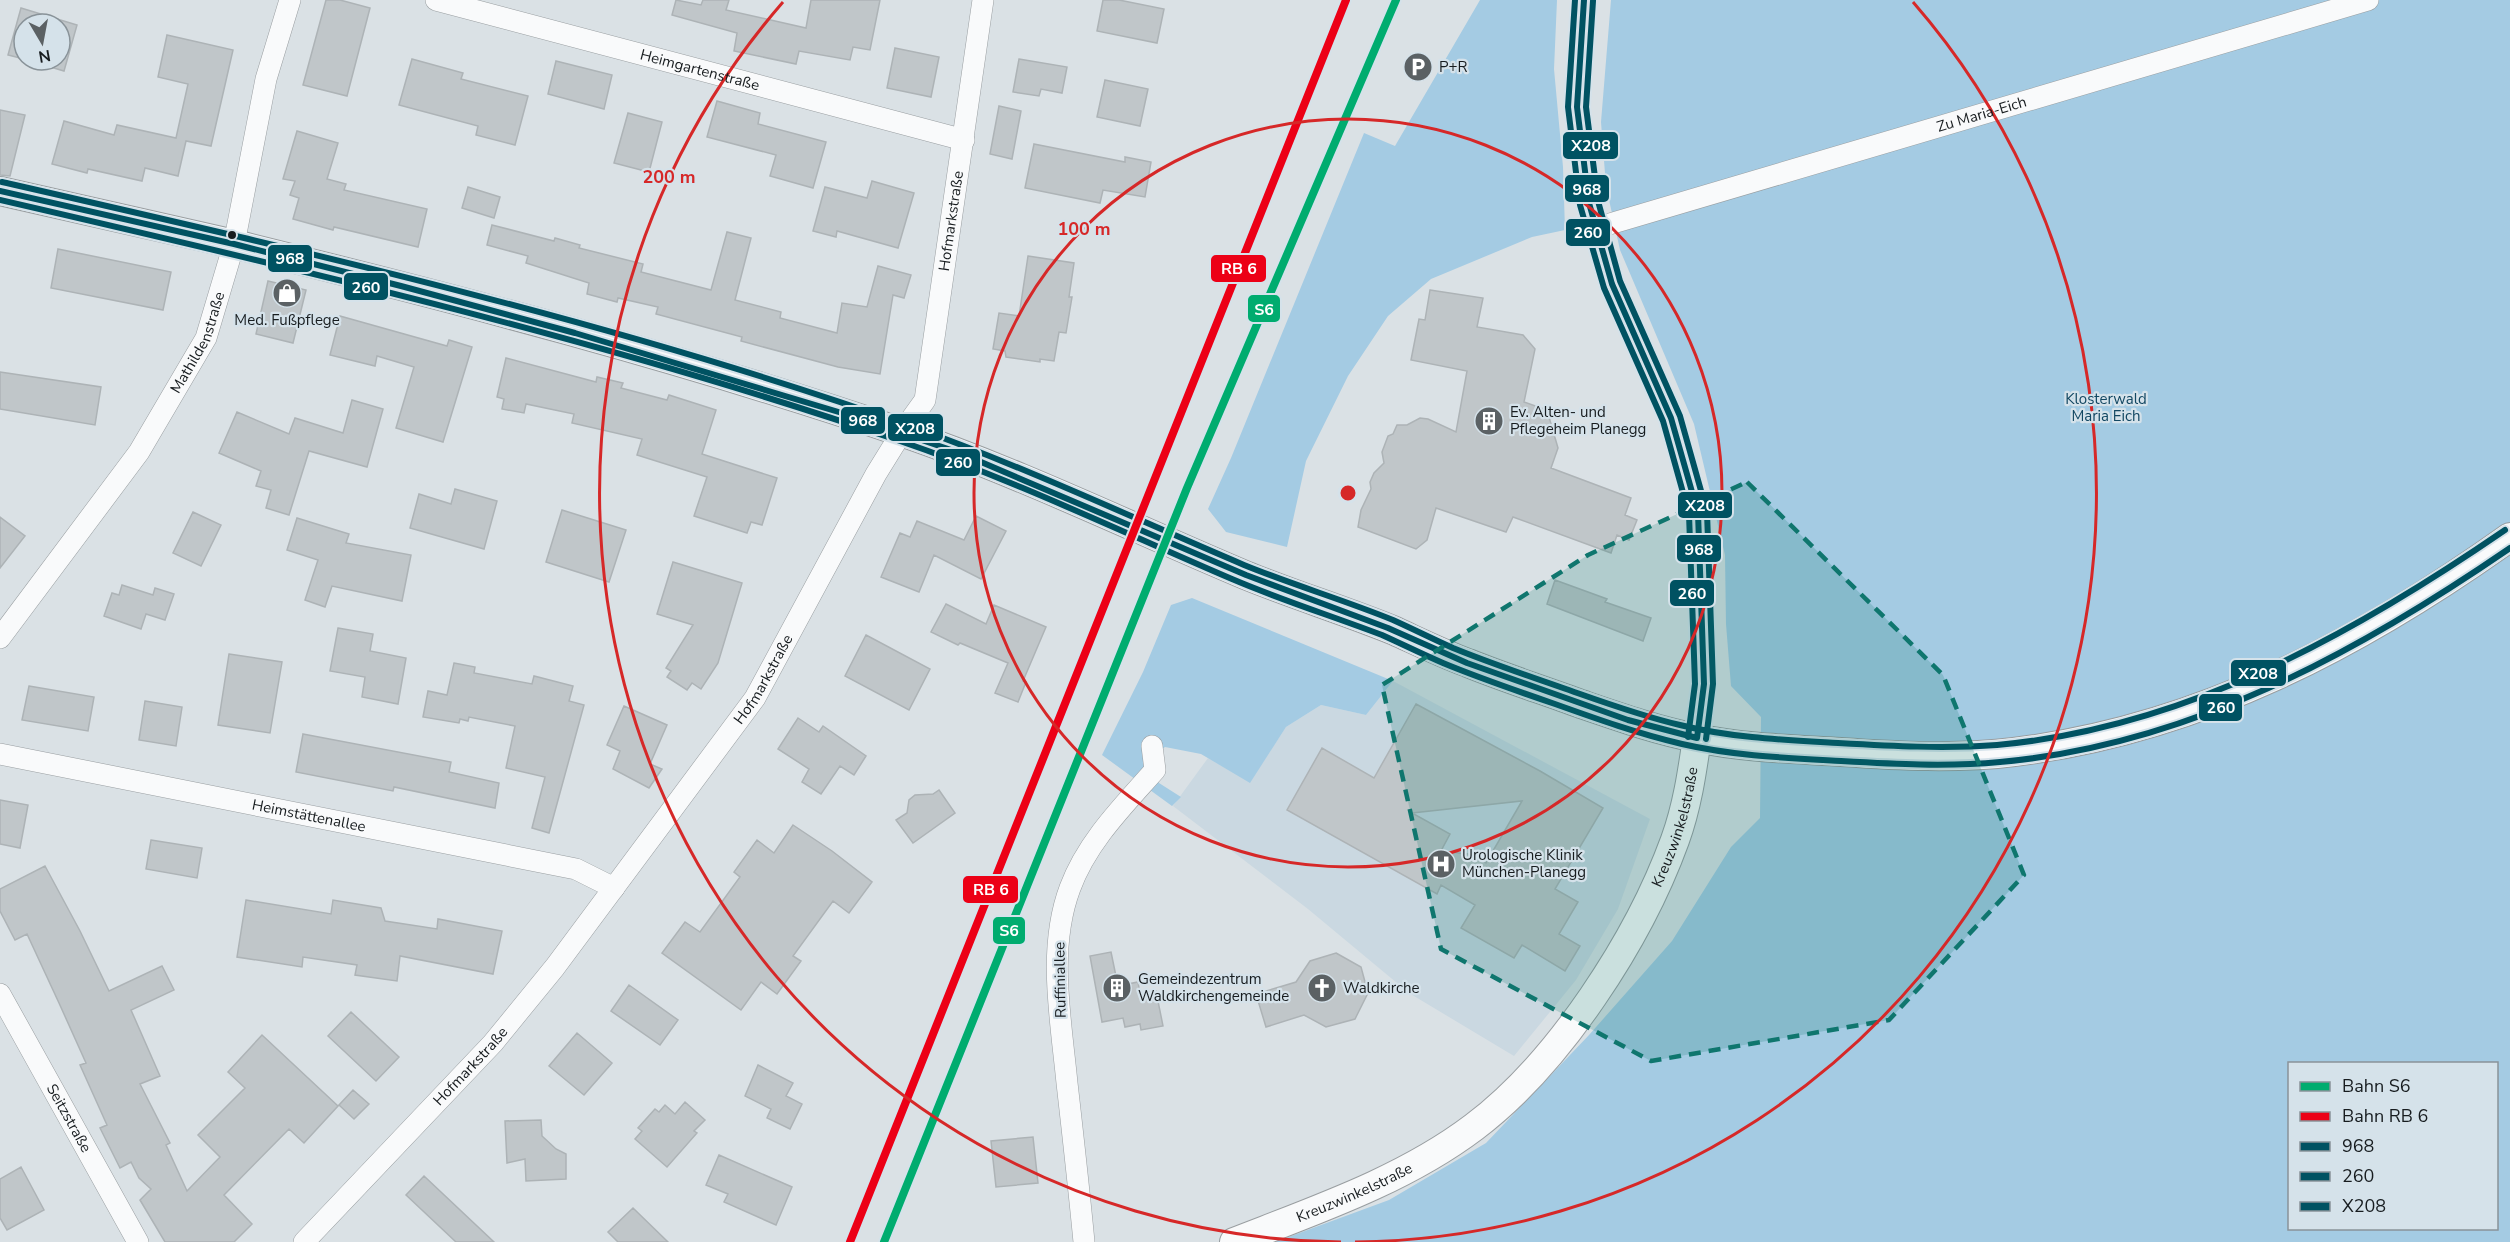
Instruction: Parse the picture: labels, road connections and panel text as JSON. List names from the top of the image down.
{
  "streets": {
    "main road": ["Kreuzwinkelstraße"],
    "street": [
      "Heimgartenstraße",
      "Zu Maria-Eich",
      "Hofmarkstraße",
      "Mathildenstraße",
      "Heimstättenallee",
      "Ruffiniallee",
      "Seitzstraße"
    ]
  },
  "crossings": [
    ["Heimgartenstraße", "Hofmarkstraße"],
    ["Zu Maria-Eich", "Kreuzwinkelstraße"],
    ["Hofmarkstraße", "Heimstättenallee"]
  ],
  "parks": ["Klosterwald Maria Eich"],
  "places": {
    "parking": ["P+R"],
    "shop": ["Med. Fußpflege"],
    "building": ["Ev. Alten- und Pflegeheim Planegg", "Gemeindezentrum Waldkirchengemeinde"],
    "hospital": ["Urologische Klinik München-Planegg"],
    "church": ["Waldkirche"]
  },
  "lines": [
    "rail line S6",
    "transit line 968",
    "transit line 260",
    "transit line X208"
  ],
  "legend": [
    "Bahn S6",
    "Bahn RB 6",
    "968",
    "260",
    "X208"
  ],
  "north": "bottom",
  "rings": ["200 m", "100 m"]
}
